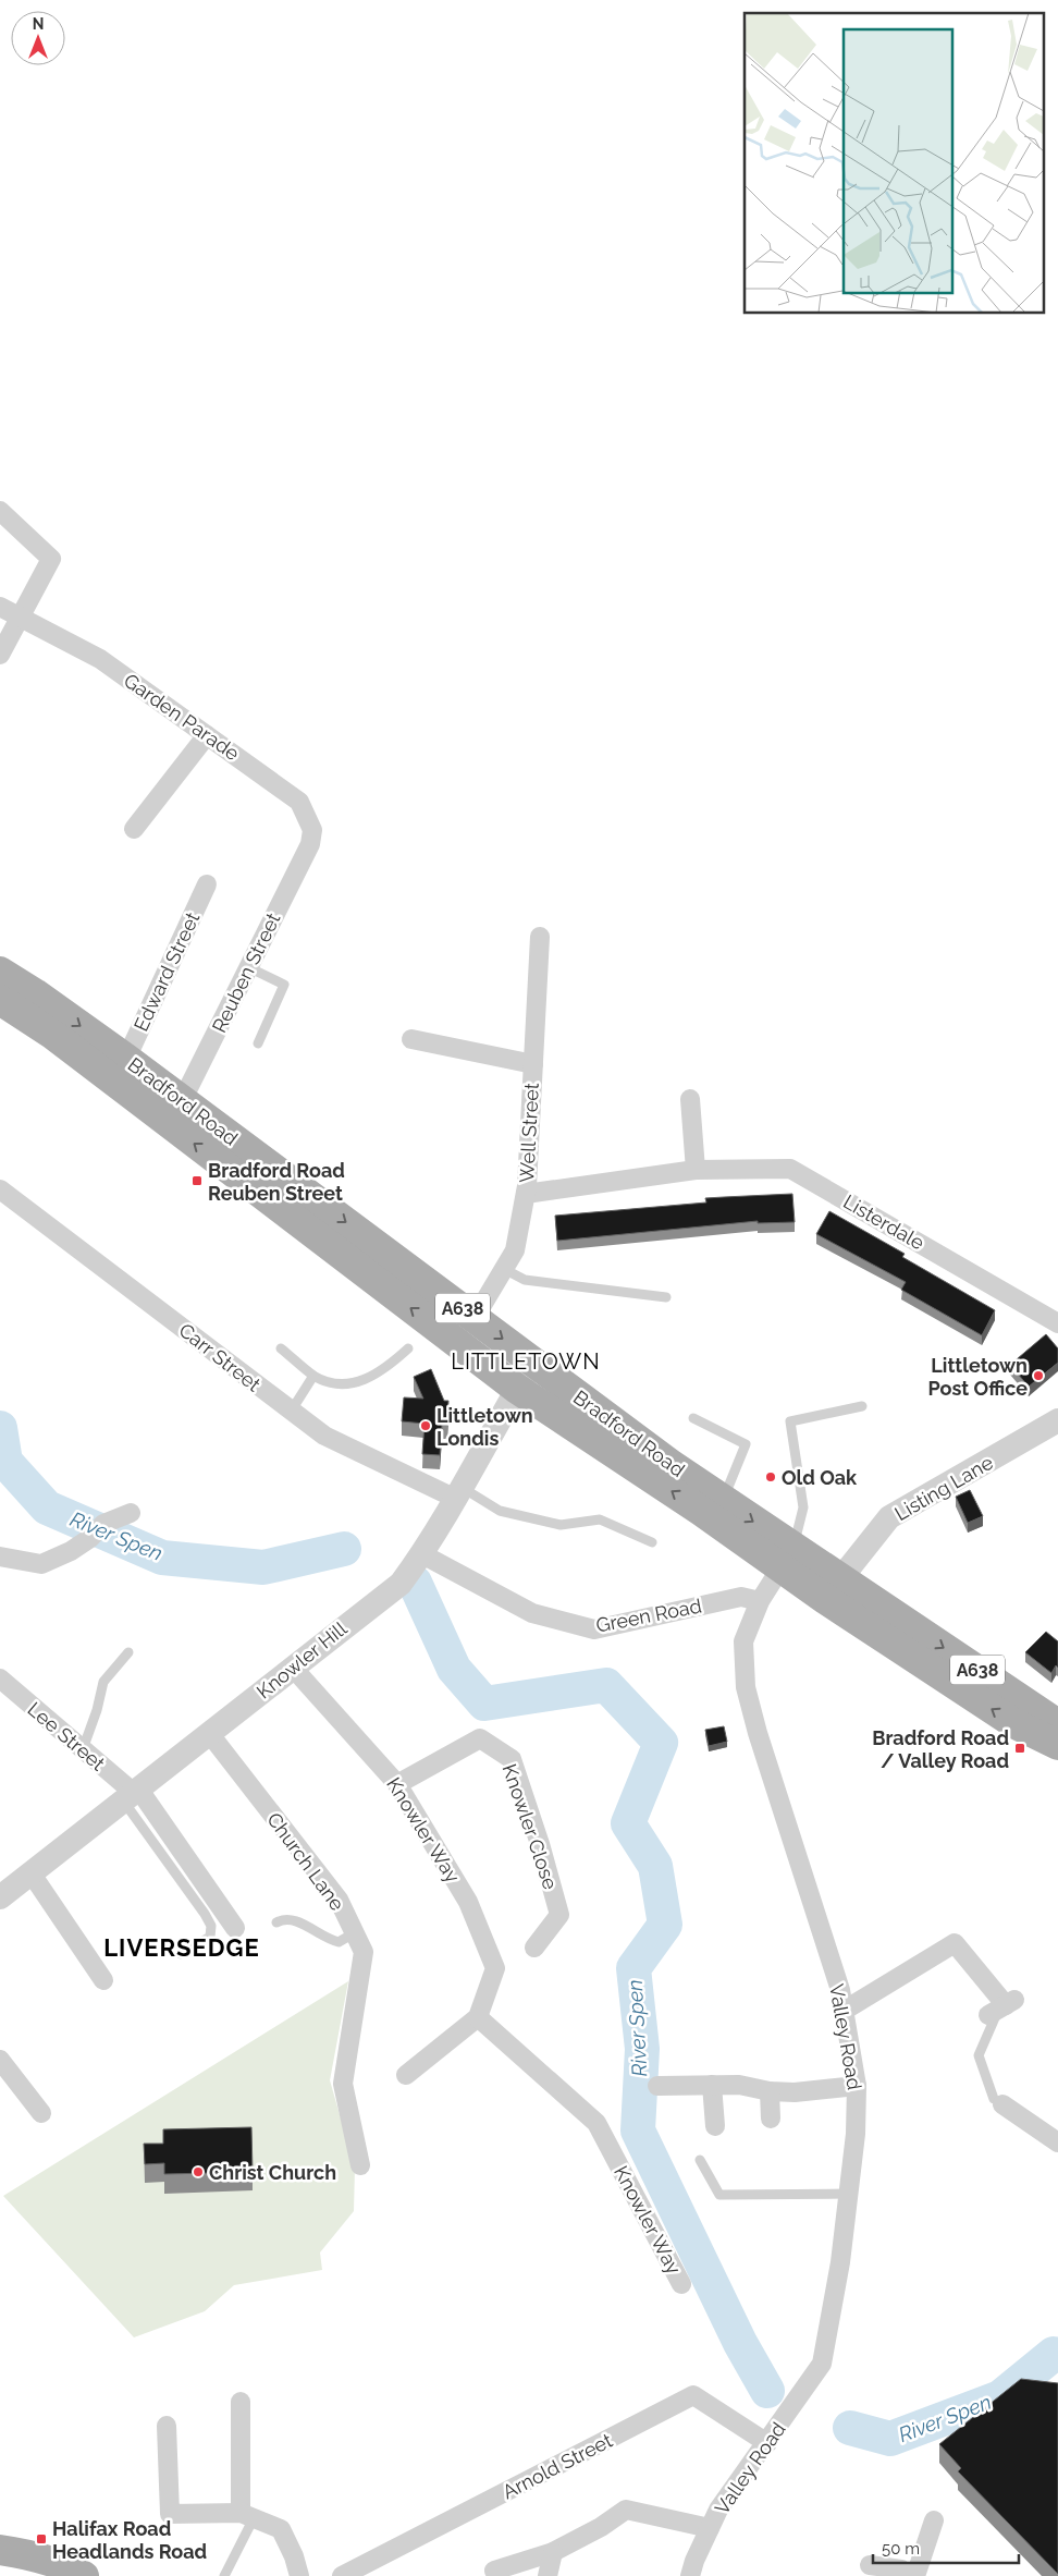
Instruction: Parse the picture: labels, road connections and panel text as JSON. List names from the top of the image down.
{
  "streets": {
    "main road": ["Bradford Road", "A638"],
    "street": [
      "Garden Parade",
      "Edward Street",
      "Reuben Street",
      "Well Street",
      "Listerdale",
      "Carr Street",
      "Listing Lane",
      "Green Road",
      "Knowler Hill",
      "Lee Street",
      "Knowler Close",
      "Knowler Way",
      "Church Lane",
      "Valley Road",
      "Arnold Street"
    ]
  },
  "crossings": [
    ["Garden Parade", "Reuben Street"],
    ["Edward Street", "Bradford Road"],
    ["Reuben Street", "Bradford Road"],
    ["Bradford Road", "Well Street"],
    ["Bradford Road", "Listing Lane"],
    ["Bradford Road", "Knowler Hill"],
    ["Bradford Road", "Valley Road"],
    ["Well Street", "Listerdale"],
    ["Carr Street", "Knowler Hill"],
    ["Green Road", "Knowler Hill"],
    ["Green Road", "Valley Road"],
    ["Knowler Hill", "Lee Street"],
    ["Knowler Hill", "Knowler Way"],
    ["Knowler Hill", "Church Lane"],
    ["Knowler Close", "Knowler Way"],
    ["Valley Road", "Arnold Street"]
  ],
  "districts": ["LITTLETOWN", "LIVERSEDGE"],
  "water": ["River Spen"],
  "places": {
    "transit": ["Bradford Road Reuben Street", "Bradford Road / Valley Road", "Halifax Road Headlands Road"],
    "other": [
      "Littletown Post Office",
      "Littletown Londis",
      "Old Oak",
      "Christ Church"
    ]
  },
  "scale_bar": "50 m",
  "north": "top"
}
